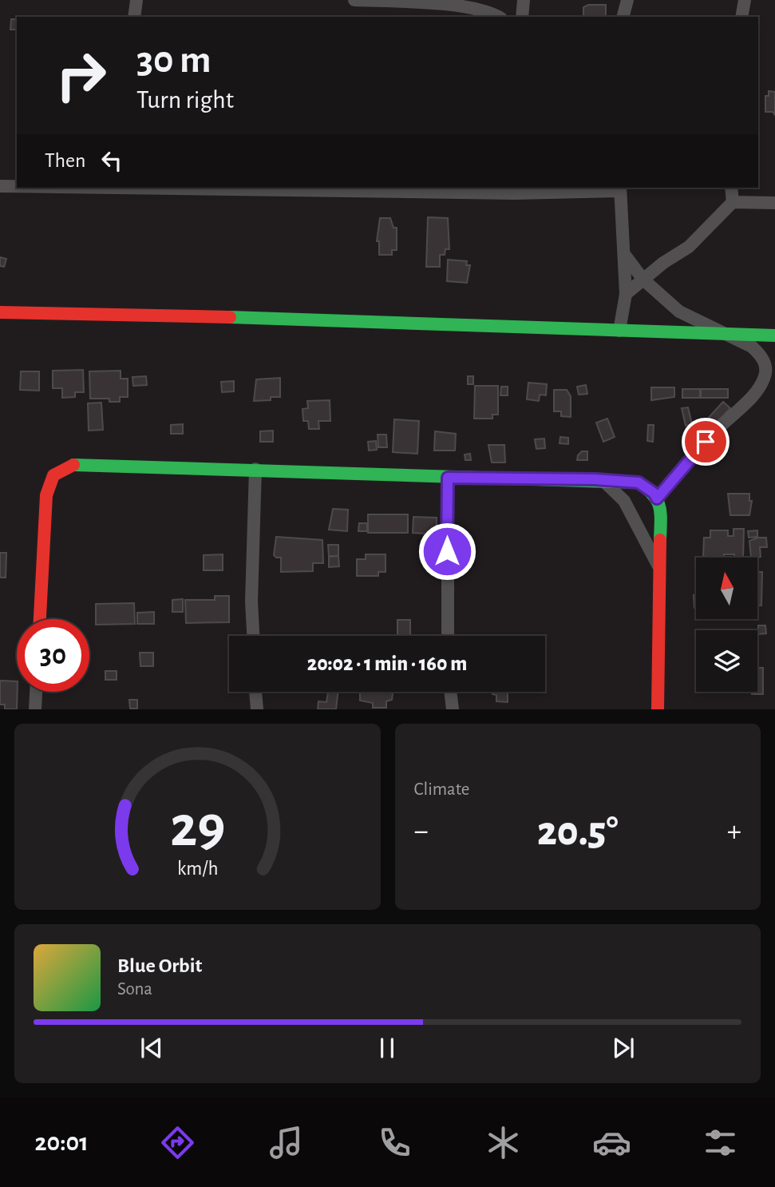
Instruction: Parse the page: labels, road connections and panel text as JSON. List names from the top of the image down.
{
  "north": "top",
  "page": {
    "turn": ["30 m", "Turn right"],
    "then": "Then",
    "limit": "30",
    "trip": "20:02 · 1 min · 160 m",
    "tile": "Climate",
    "heat": ["−", "20.5°", "+"],
    "song": ["Blue Orbit", "Sona"],
    "tabs": "20:01",
    "gauge": ["29", "km/h"]
  }
}
